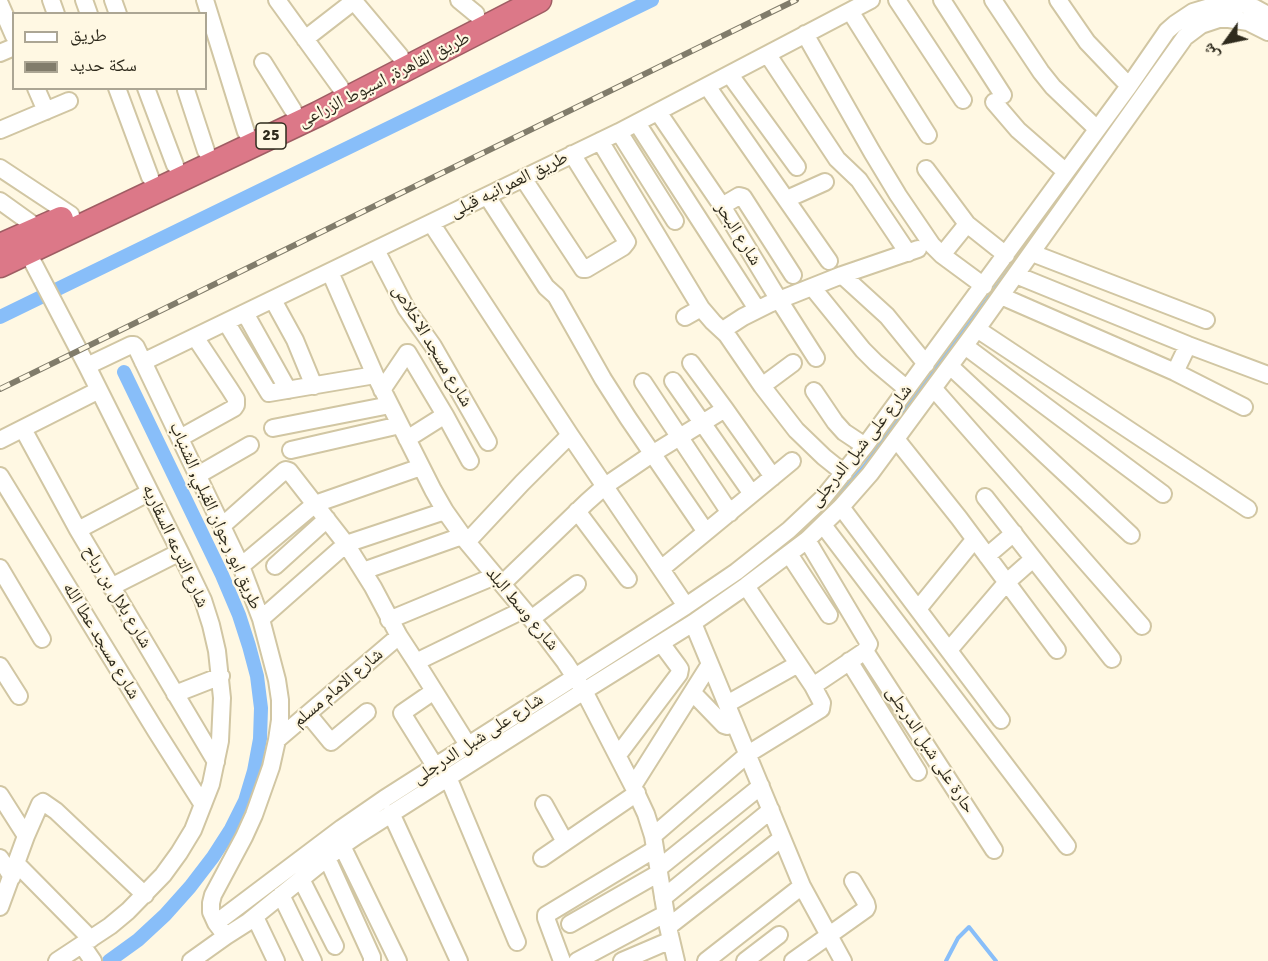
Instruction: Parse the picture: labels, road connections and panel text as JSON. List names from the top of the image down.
{
  "streets": {
    "highway": ["طريق القاهرة, اسيوط الزراعى", "25"],
    "street": [
      "طريق العمرانيه قبلى",
      "شارع البحر",
      "شارع مسجد الاخلاص",
      "شارع على شبل الدرجلى",
      "طريق ابو رجوان القبلي, الشنباب",
      "شارع الترعه السقاريه",
      "شارع بلال بن رباح",
      "شارع وسط البلد",
      "شارع مسجد عطا الله",
      "شارع الامام مسلم",
      "حارة على شبل الدرجلى"
    ]
  },
  "crossings": [
    ["طريق القاهرة, اسيوط الزراعى", "شارع الترعه السقاريه"],
    ["طريق العمرانيه قبلى", "شارع البحر"],
    ["طريق العمرانيه قبلى", "شارع مسجد الاخلاص"],
    ["طريق العمرانيه قبلى", "طريق ابو رجوان القبلي, الشنباب"],
    ["طريق العمرانيه قبلى", "شارع وسط البلد"],
    ["شارع على شبل الدرجلى", "طريق ابو رجوان القبلي, الشنباب"],
    ["شارع على شبل الدرجلى", "شارع وسط البلد"],
    ["شارع على شبل الدرجلى", "حارة على شبل الدرجلى"],
    ["طريق ابو رجوان القبلي, الشنباب", "شارع الترعه السقاريه"],
    ["طريق ابو رجوان القبلي, الشنباب", "شارع الامام مسلم"],
    ["شارع الترعه السقاريه", "شارع بلال بن رباح"],
    ["شارع الترعه السقاريه", "شارع مسجد عطا الله"]
  ],
  "legend": ["طريق", "سكة حديد"],
  "north": "bottom left"
}
